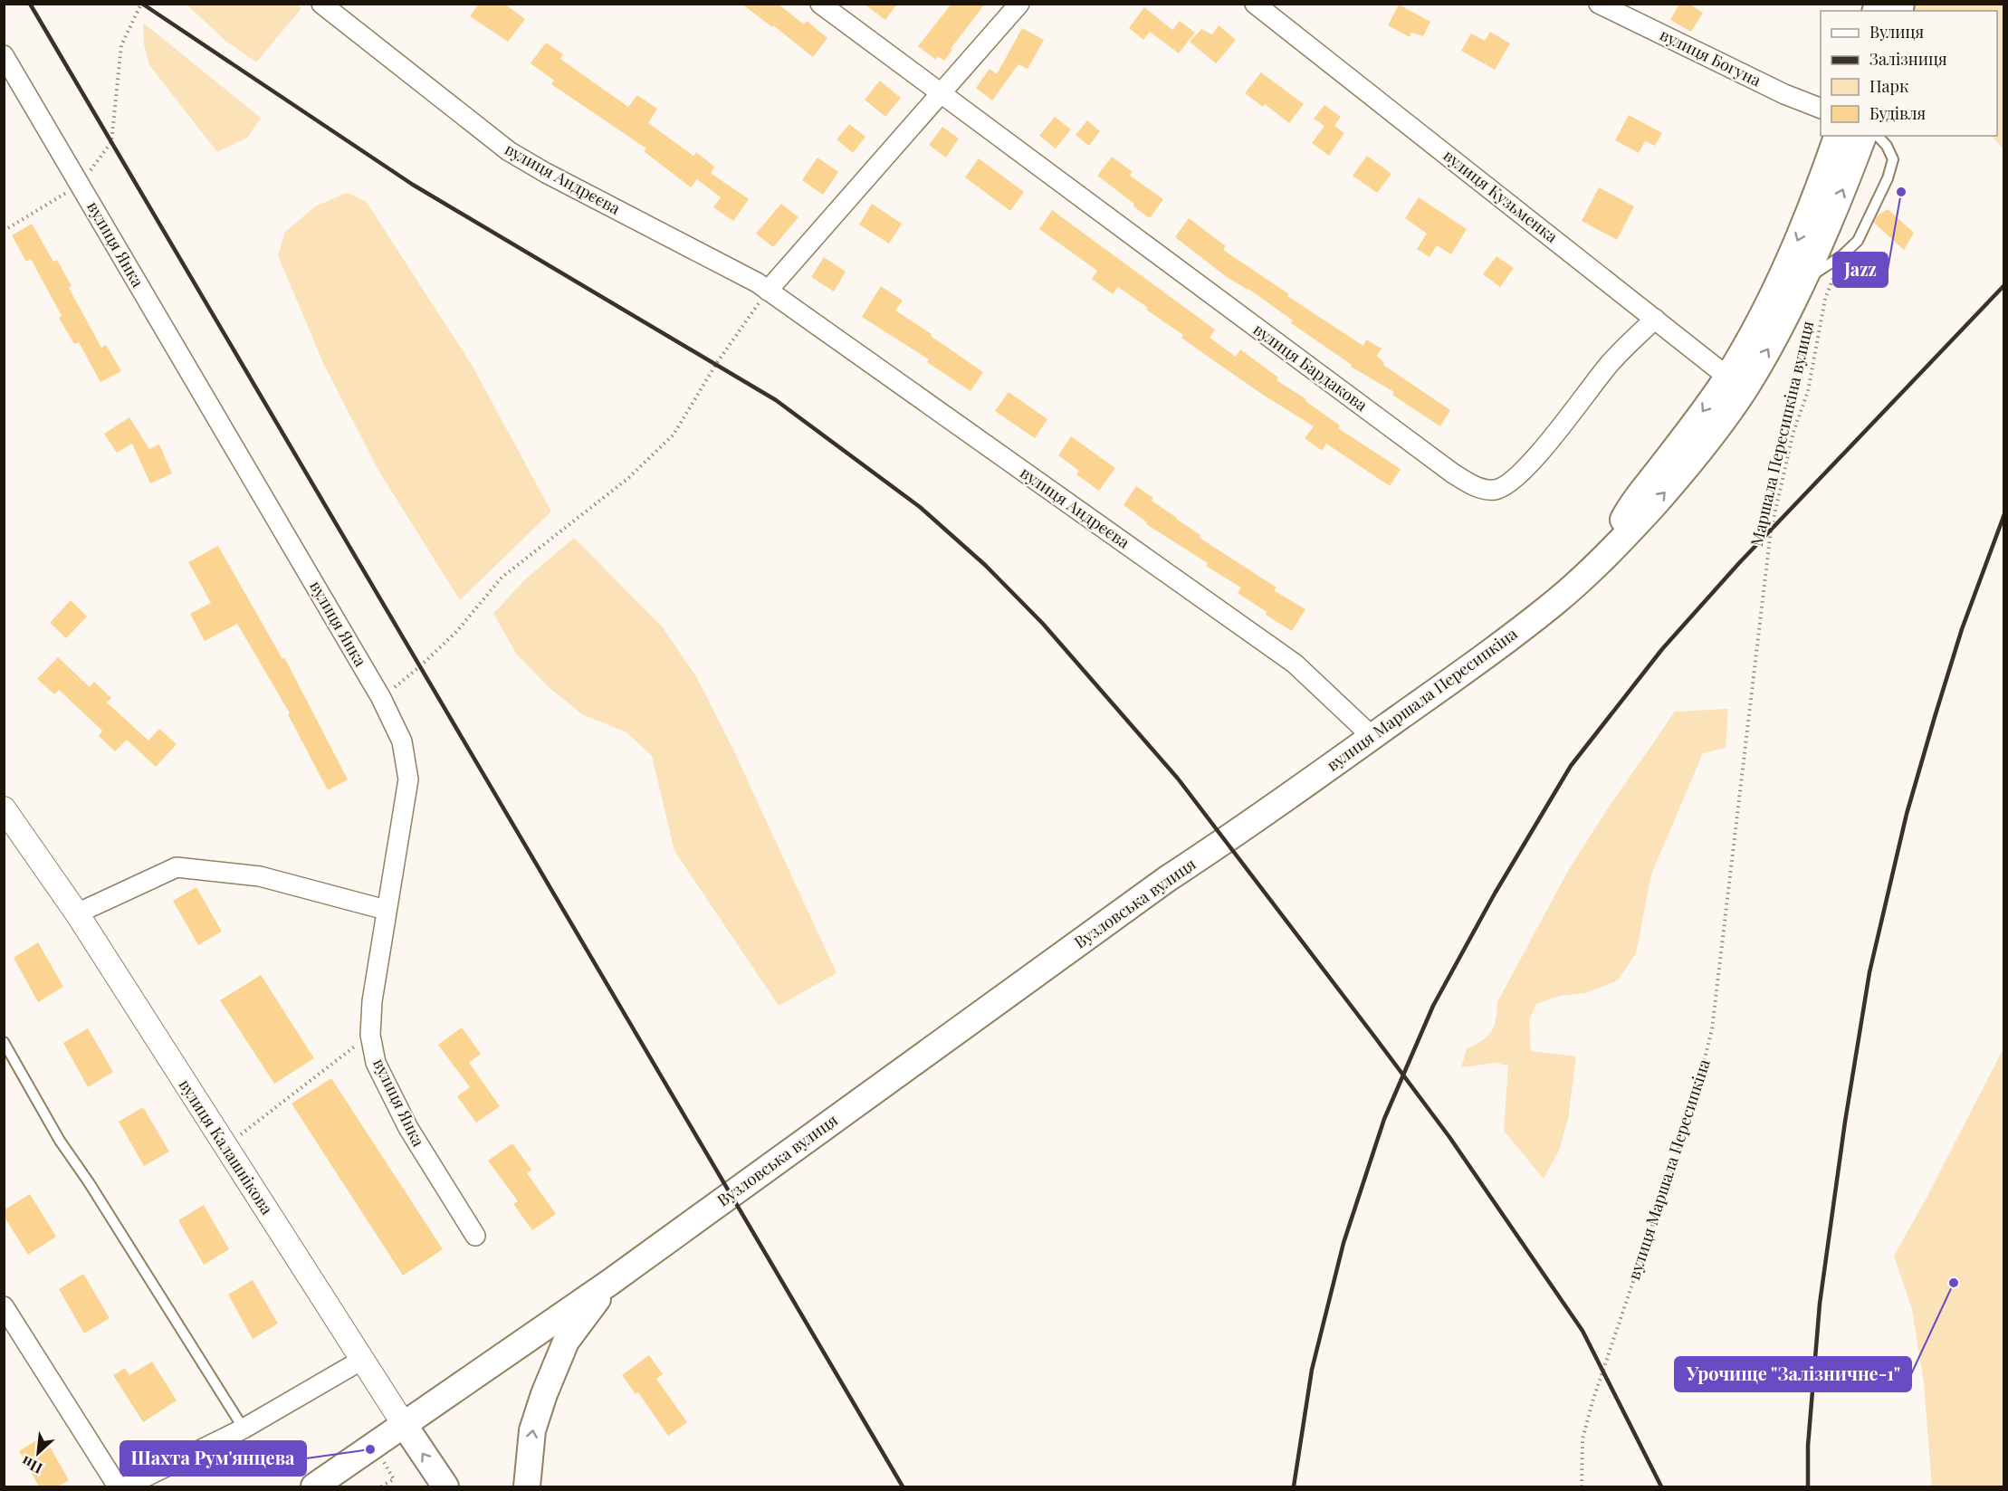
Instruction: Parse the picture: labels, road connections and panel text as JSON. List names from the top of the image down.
{
  "streets": {
    "main road": ["вулиця Маршала Пересипкіна", "Вузловська вулиця", "вулиця Калашнікова"],
    "street": [
      "вулиця Богуна",
      "вулиця Андрєєва",
      "вулиця Кузьменка",
      "вулиця Янка",
      "вулиця Бардакова"
    ],
    "path": ["Маршала Пересипкіна вулиця"]
  },
  "crossings": [
    ["вулиця Андрєєва", "вулиця Маршала Пересипкіна"],
    ["вулиця Кузьменка", "вулиця Бардакова"],
    ["вулиця Кузьменка", "вулиця Маршала Пересипкіна"],
    ["Маршала Пересипкіна вулиця", "вулиця Маршала Пересипкіна"],
    ["вулиця Маршала Пересипкіна", "Вузловська вулиця"],
    ["Вузловська вулиця", "вулиця Калашнікова"]
  ],
  "places": ["Jazz", "Урочище \"Залізничне-1\"", "Шахта Рум'янцева"],
  "legend": [
    "Вулиця",
    "Залізниця",
    "Парк",
    "Будівля"
  ],
  "north": "bottom left"
}
